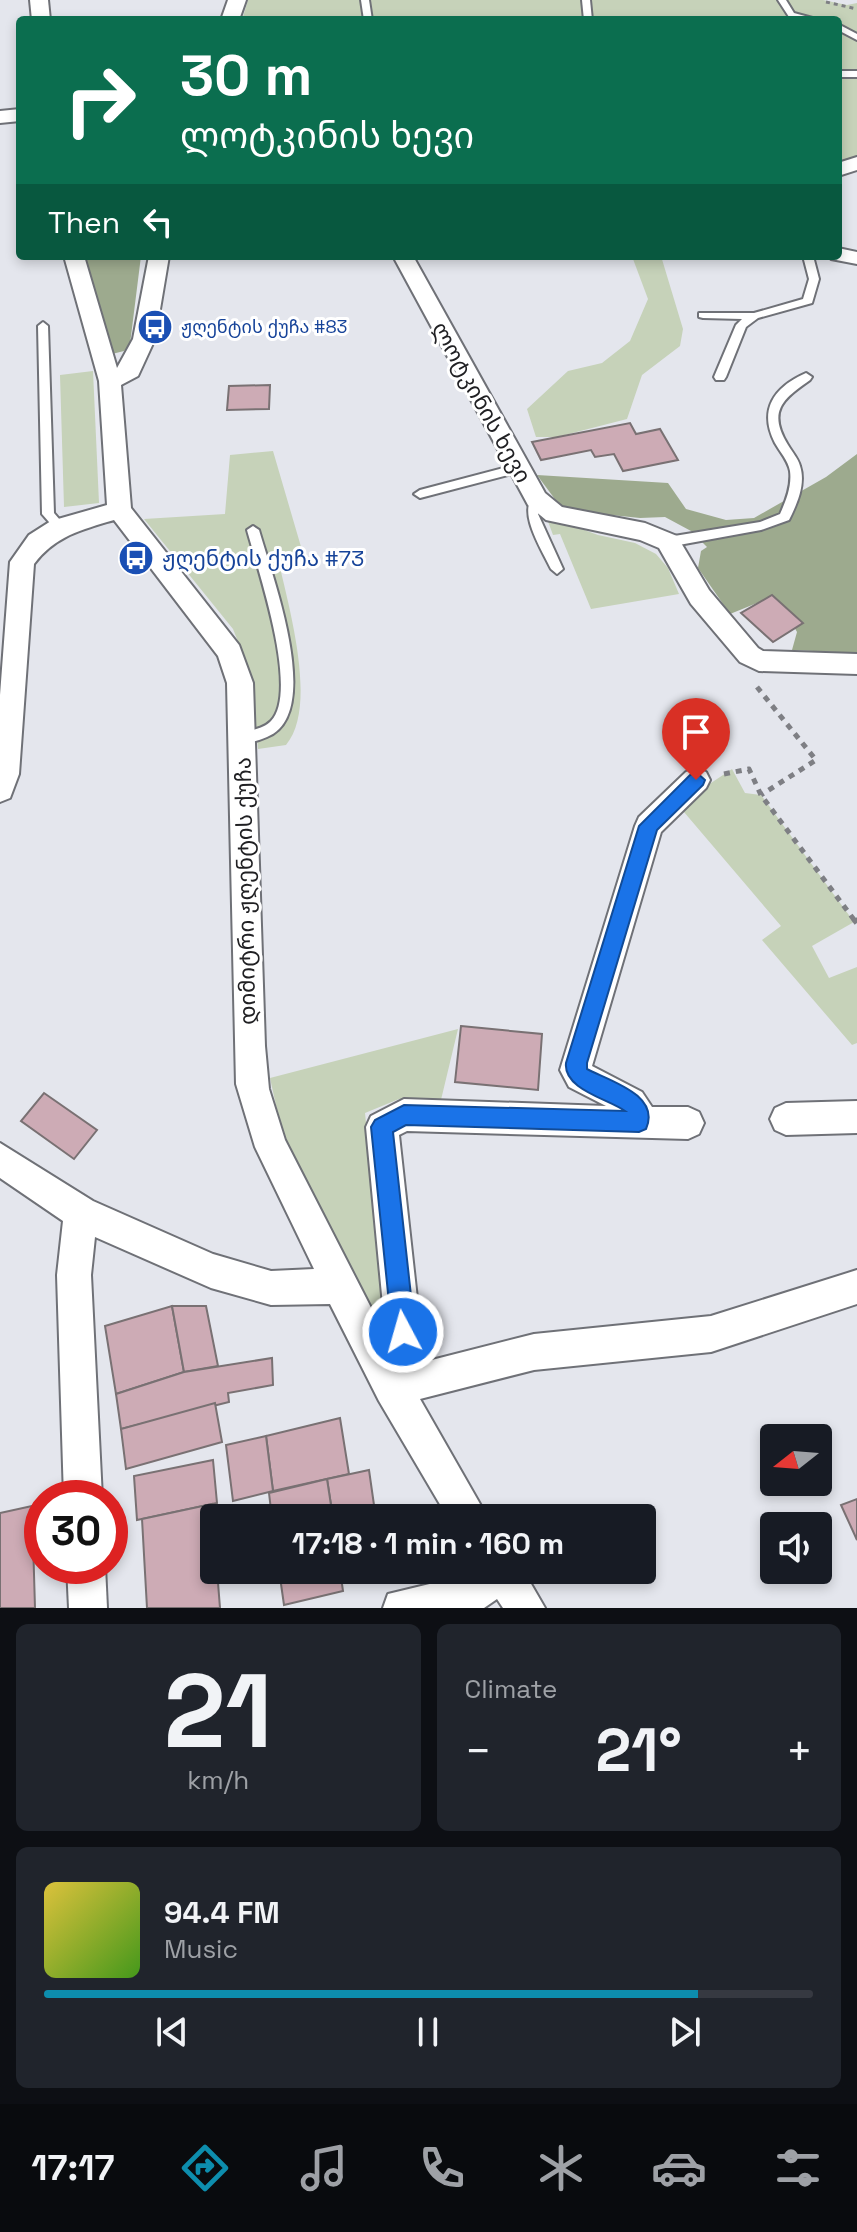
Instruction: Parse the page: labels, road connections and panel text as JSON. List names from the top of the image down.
{
  "streets": {
    "street": ["ლოტკინის ხევი", "დიმიტრი ჟღენტის ქუჩა"]
  },
  "places": {
    "bus stop": ["ჟღენტის ქუჩა #83", "ჟღენტის ქუჩა #73"]
  },
  "north": "left",
  "page": {
    "turn": ["30 m", "ლოტკინის ხევი"],
    "then": "Then",
    "limit": "30",
    "trip": "17:18 · 1 min · 160 m",
    "tile": [
      ["21", "km/h"],
      "Climate"
    ],
    "heat": ["−", "21°", "+"],
    "song": ["94.4 FM", "Music"],
    "tabs": "17:17"
  }
}
